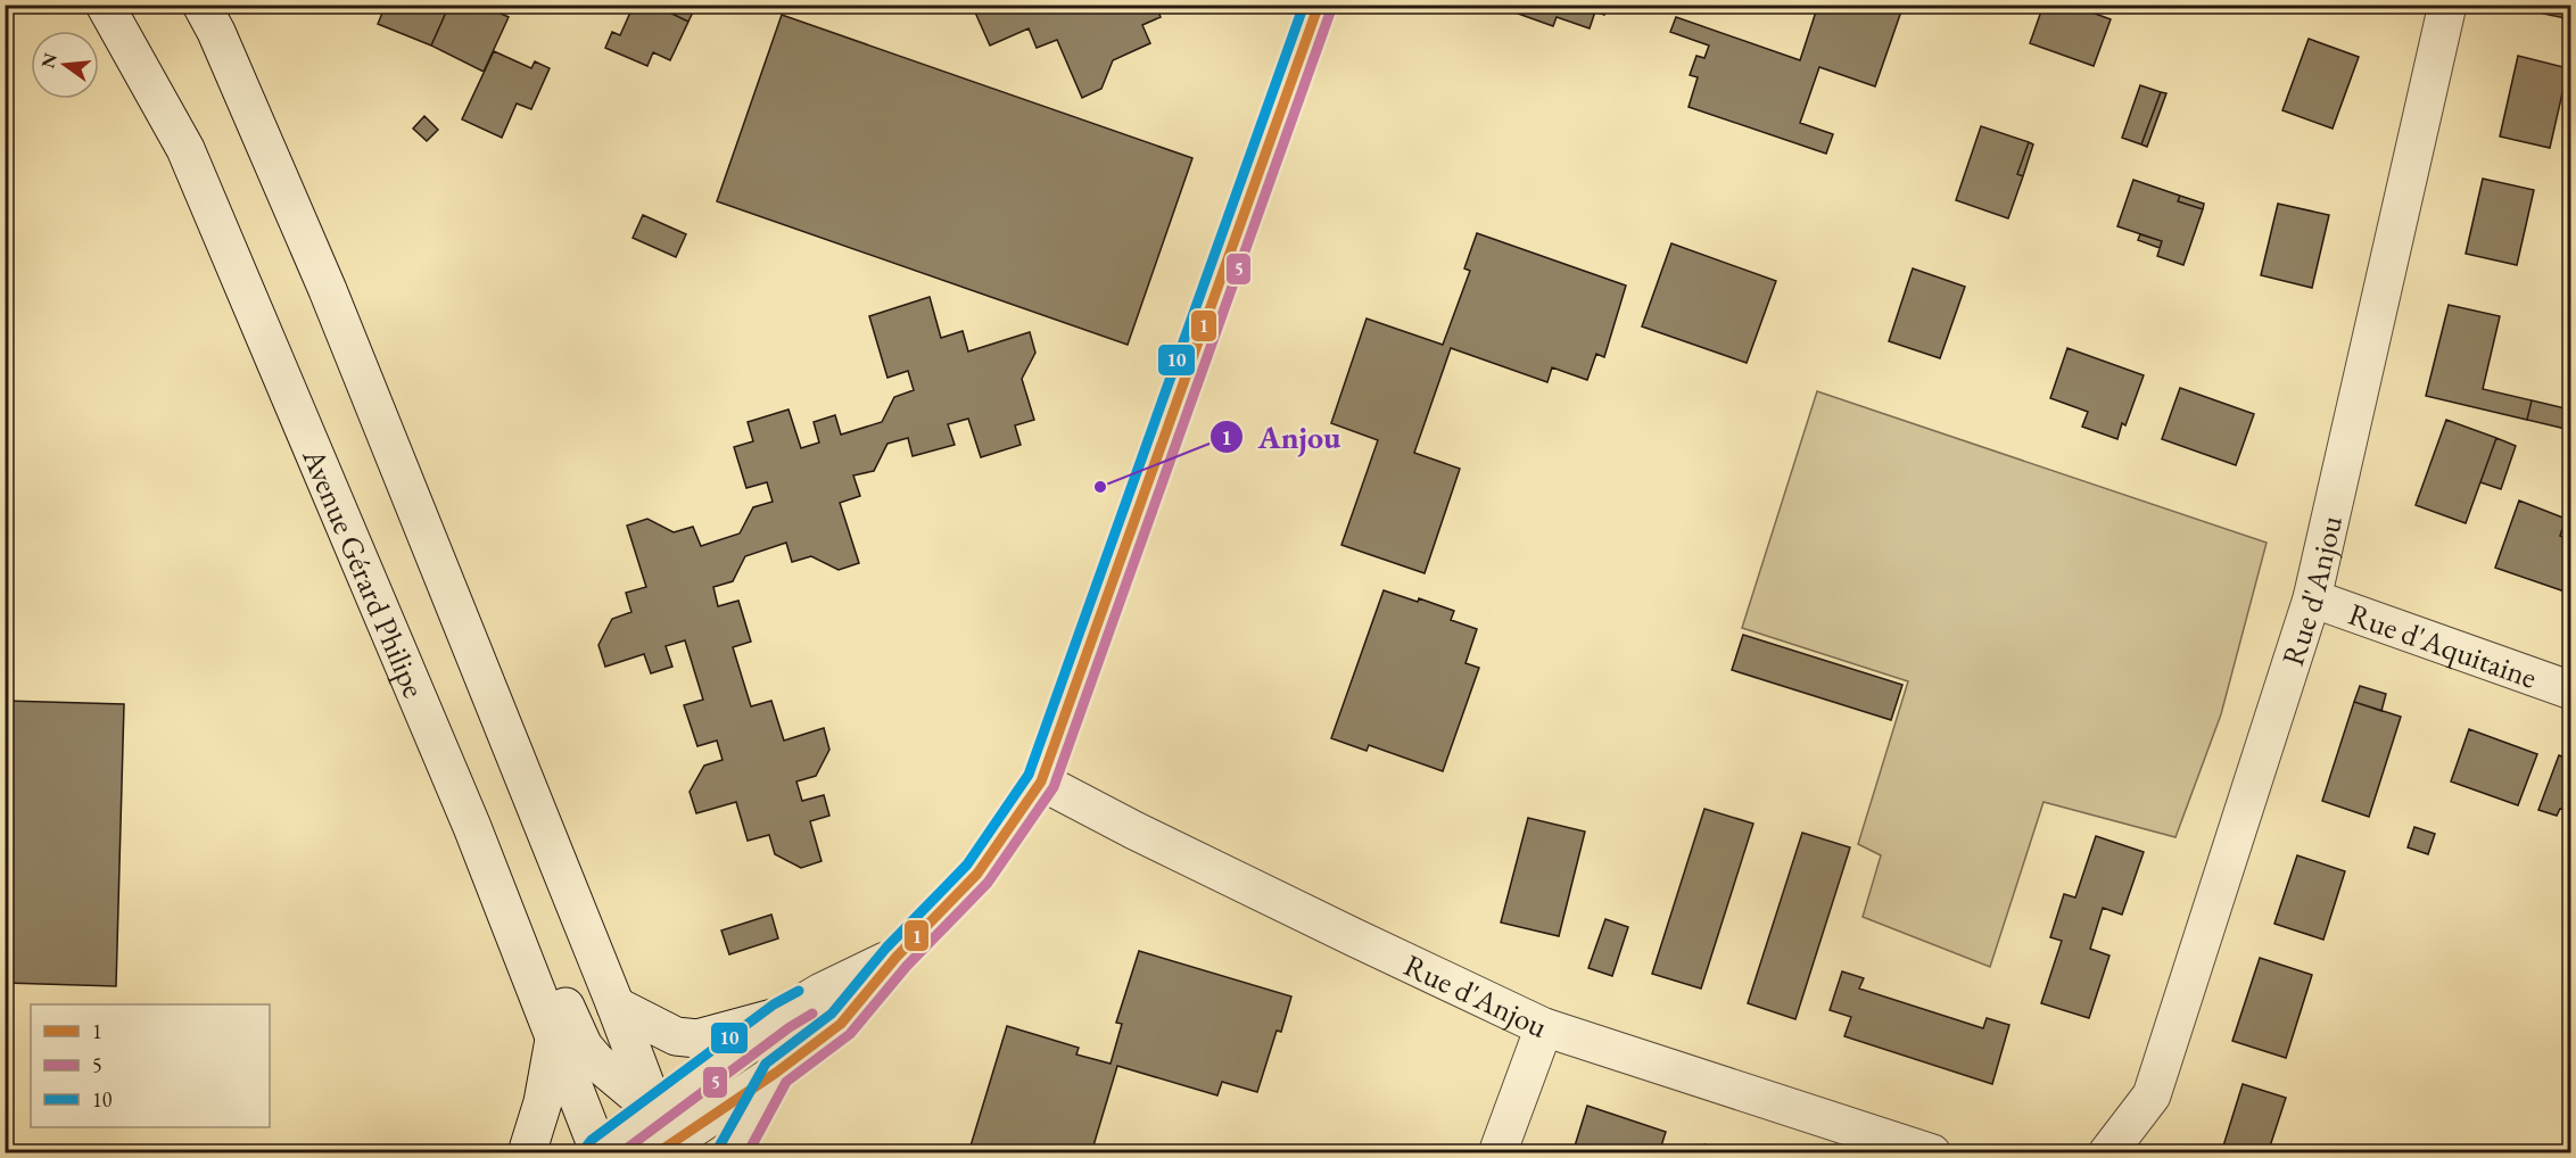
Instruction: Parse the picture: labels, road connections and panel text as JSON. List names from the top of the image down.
{
  "streets": {
    "street": ["Avenue Gérard Philipe", "Rue d'Anjou", "Rue d'Aquitaine"]
  },
  "crossings": [
    ["Rue d'Anjou", "Rue d'Aquitaine"]
  ],
  "places": ["Anjou"],
  "lines": ["transit line 1", "transit line 10", "transit line 5"],
  "legend": ["1", "5", "10"],
  "north": "left"
}
